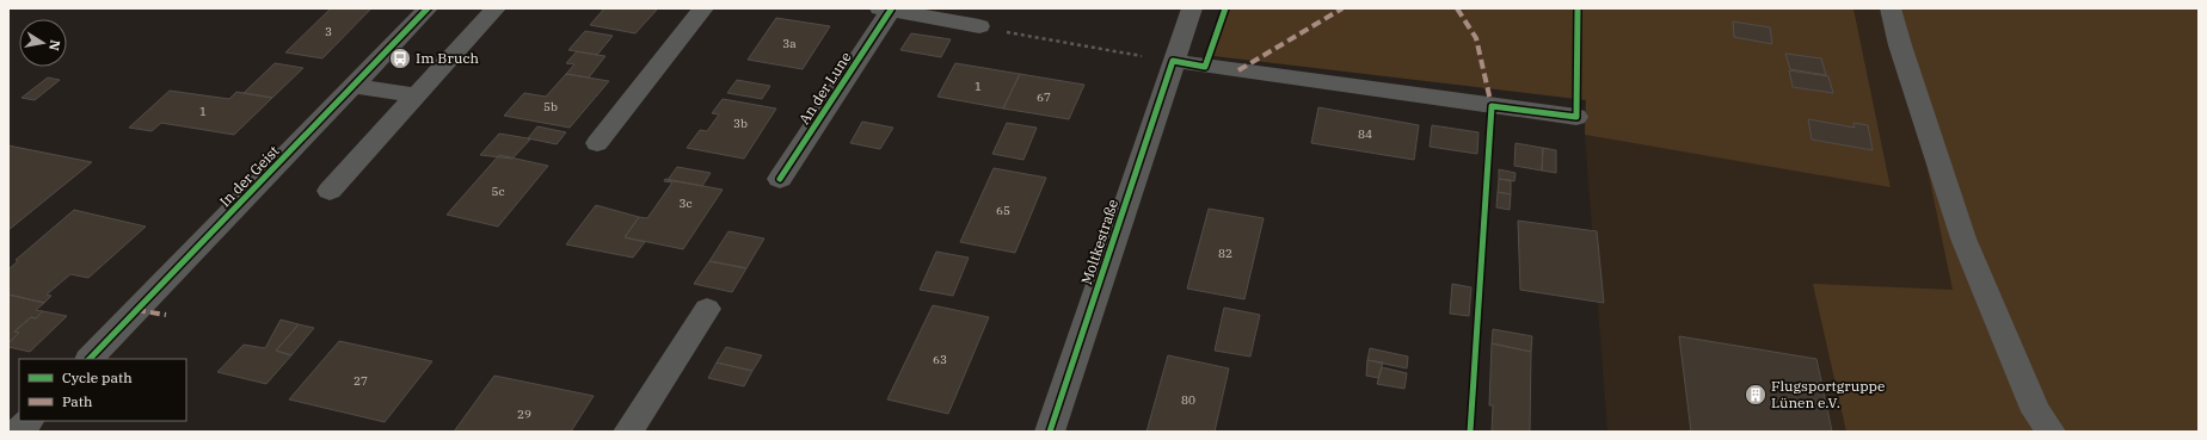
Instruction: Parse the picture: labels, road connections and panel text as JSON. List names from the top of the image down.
{
  "streets": {
    "street": ["An der Lune", "In der Geist", "Moltkestraße"]
  },
  "places": {
    "bus stop": ["Im Bruch"],
    "building": ["Flugsportgruppe Lünen e.V."]
  },
  "house_numbers": [
    "3",
    "3a",
    "1",
    "67",
    "5b",
    "1",
    "3b",
    "84",
    "5c",
    "3c",
    "65",
    "82",
    "63",
    "27",
    "80",
    "29"
  ],
  "legend": ["Cycle path", "Path"],
  "north": "right"
}
